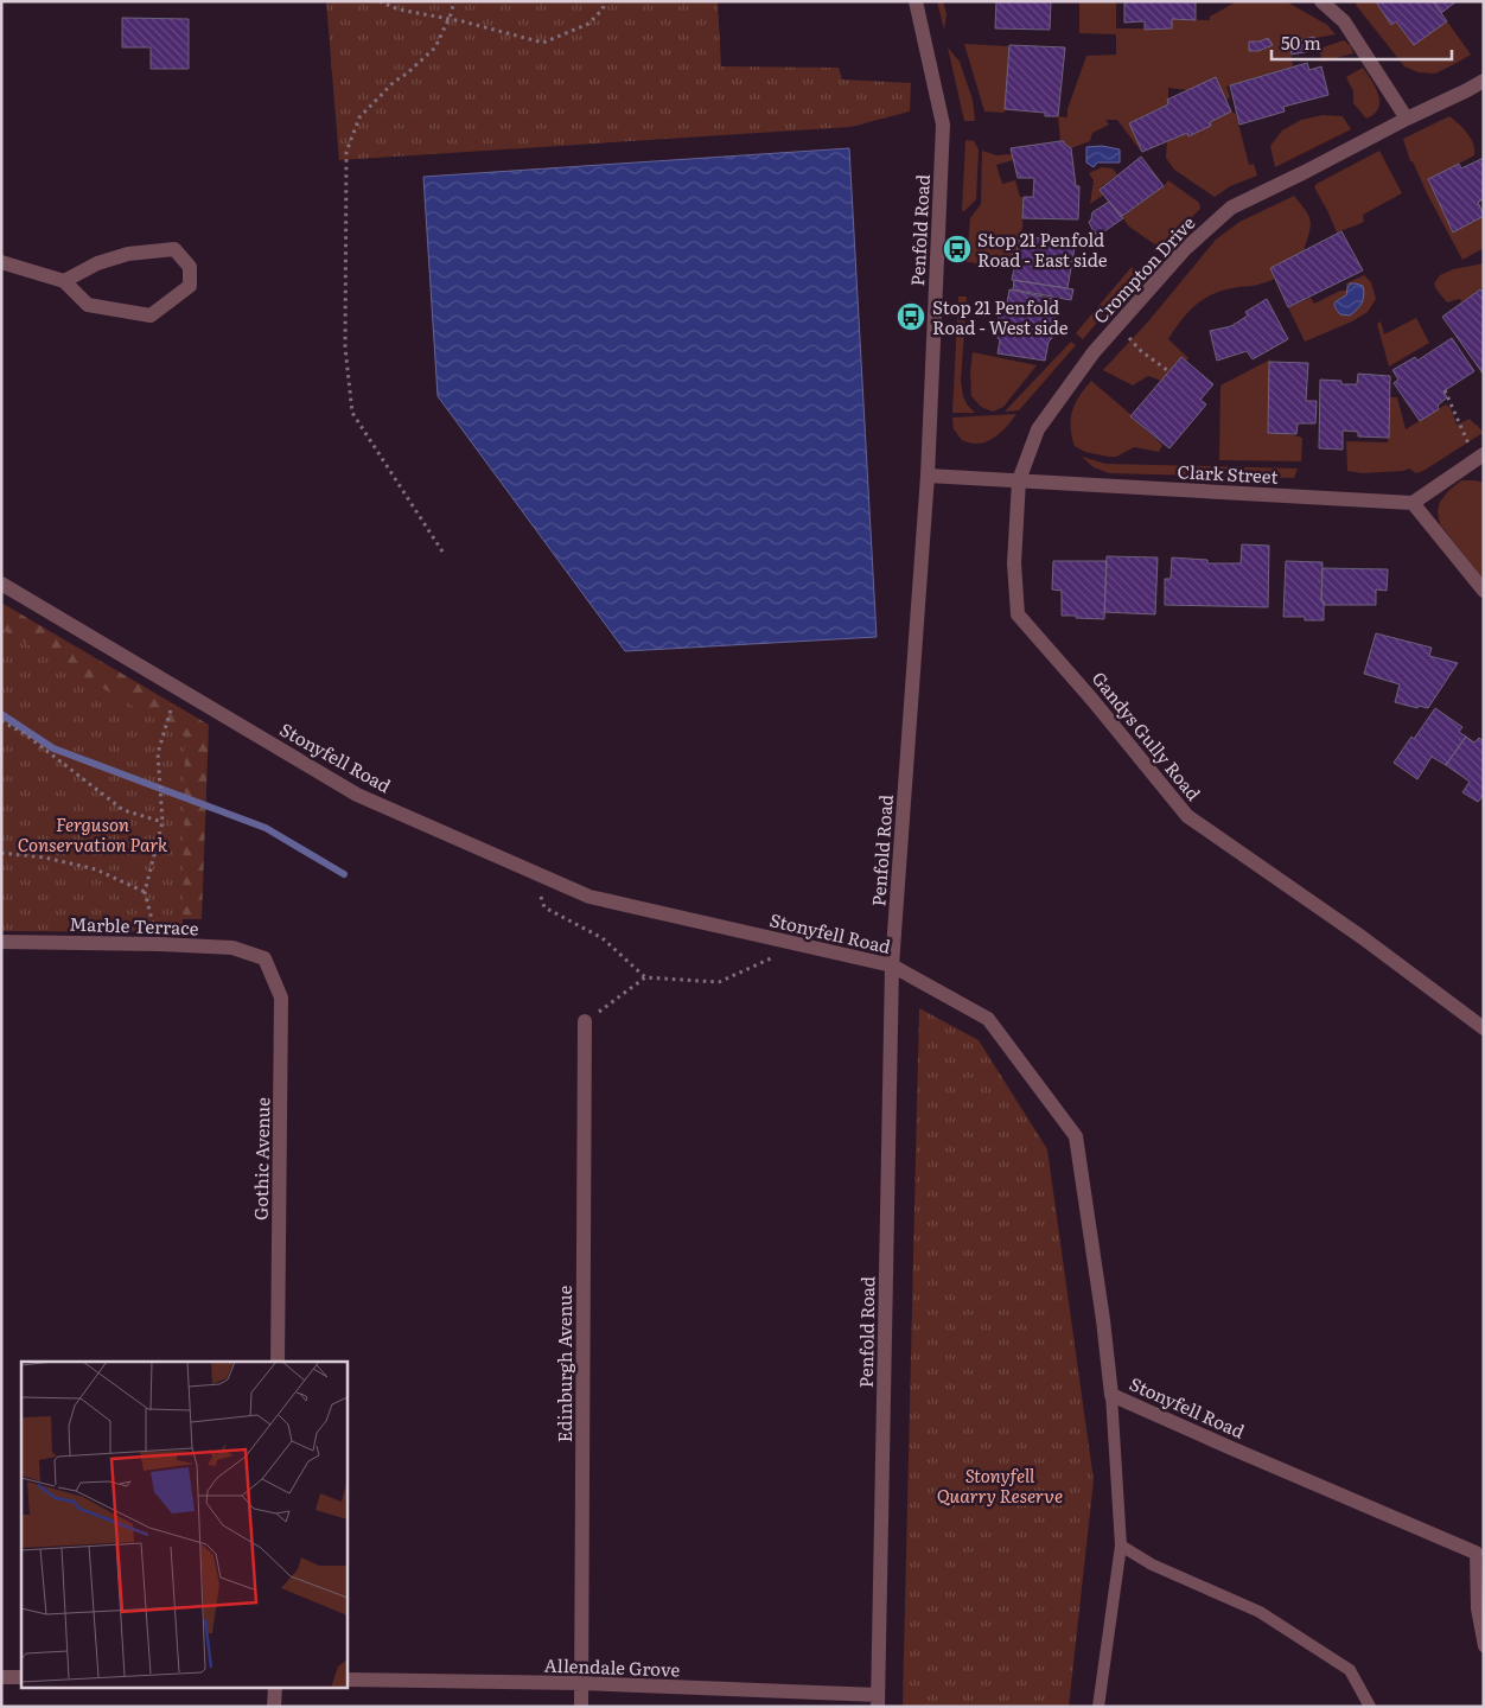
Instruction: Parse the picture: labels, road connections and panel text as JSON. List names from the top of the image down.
{
  "streets": {
    "street": [
      "Penfold Road",
      "Crompton Drive",
      "Clark Street",
      "Gandys Gully Road",
      "Stonyfell Road",
      "Marble Terrace",
      "Gothic Avenue",
      "Edinburgh Avenue",
      "Allendale Grove"
    ]
  },
  "crossings": [
    ["Penfold Road", "Clark Street"],
    ["Penfold Road", "Stonyfell Road"],
    ["Penfold Road", "Allendale Grove"],
    ["Crompton Drive", "Clark Street"],
    ["Crompton Drive", "Gandys Gully Road"],
    ["Clark Street", "Gandys Gully Road"],
    ["Marble Terrace", "Gothic Avenue"],
    ["Edinburgh Avenue", "Allendale Grove"]
  ],
  "parks": ["Ferguson Conservation Park", "Stonyfell Quarry Reserve"],
  "places": {
    "bus stop": ["Stop 21 Penfold Road - East side", "Stop 21 Penfold Road - West side"]
  },
  "scale_bar": "50 m"
}
